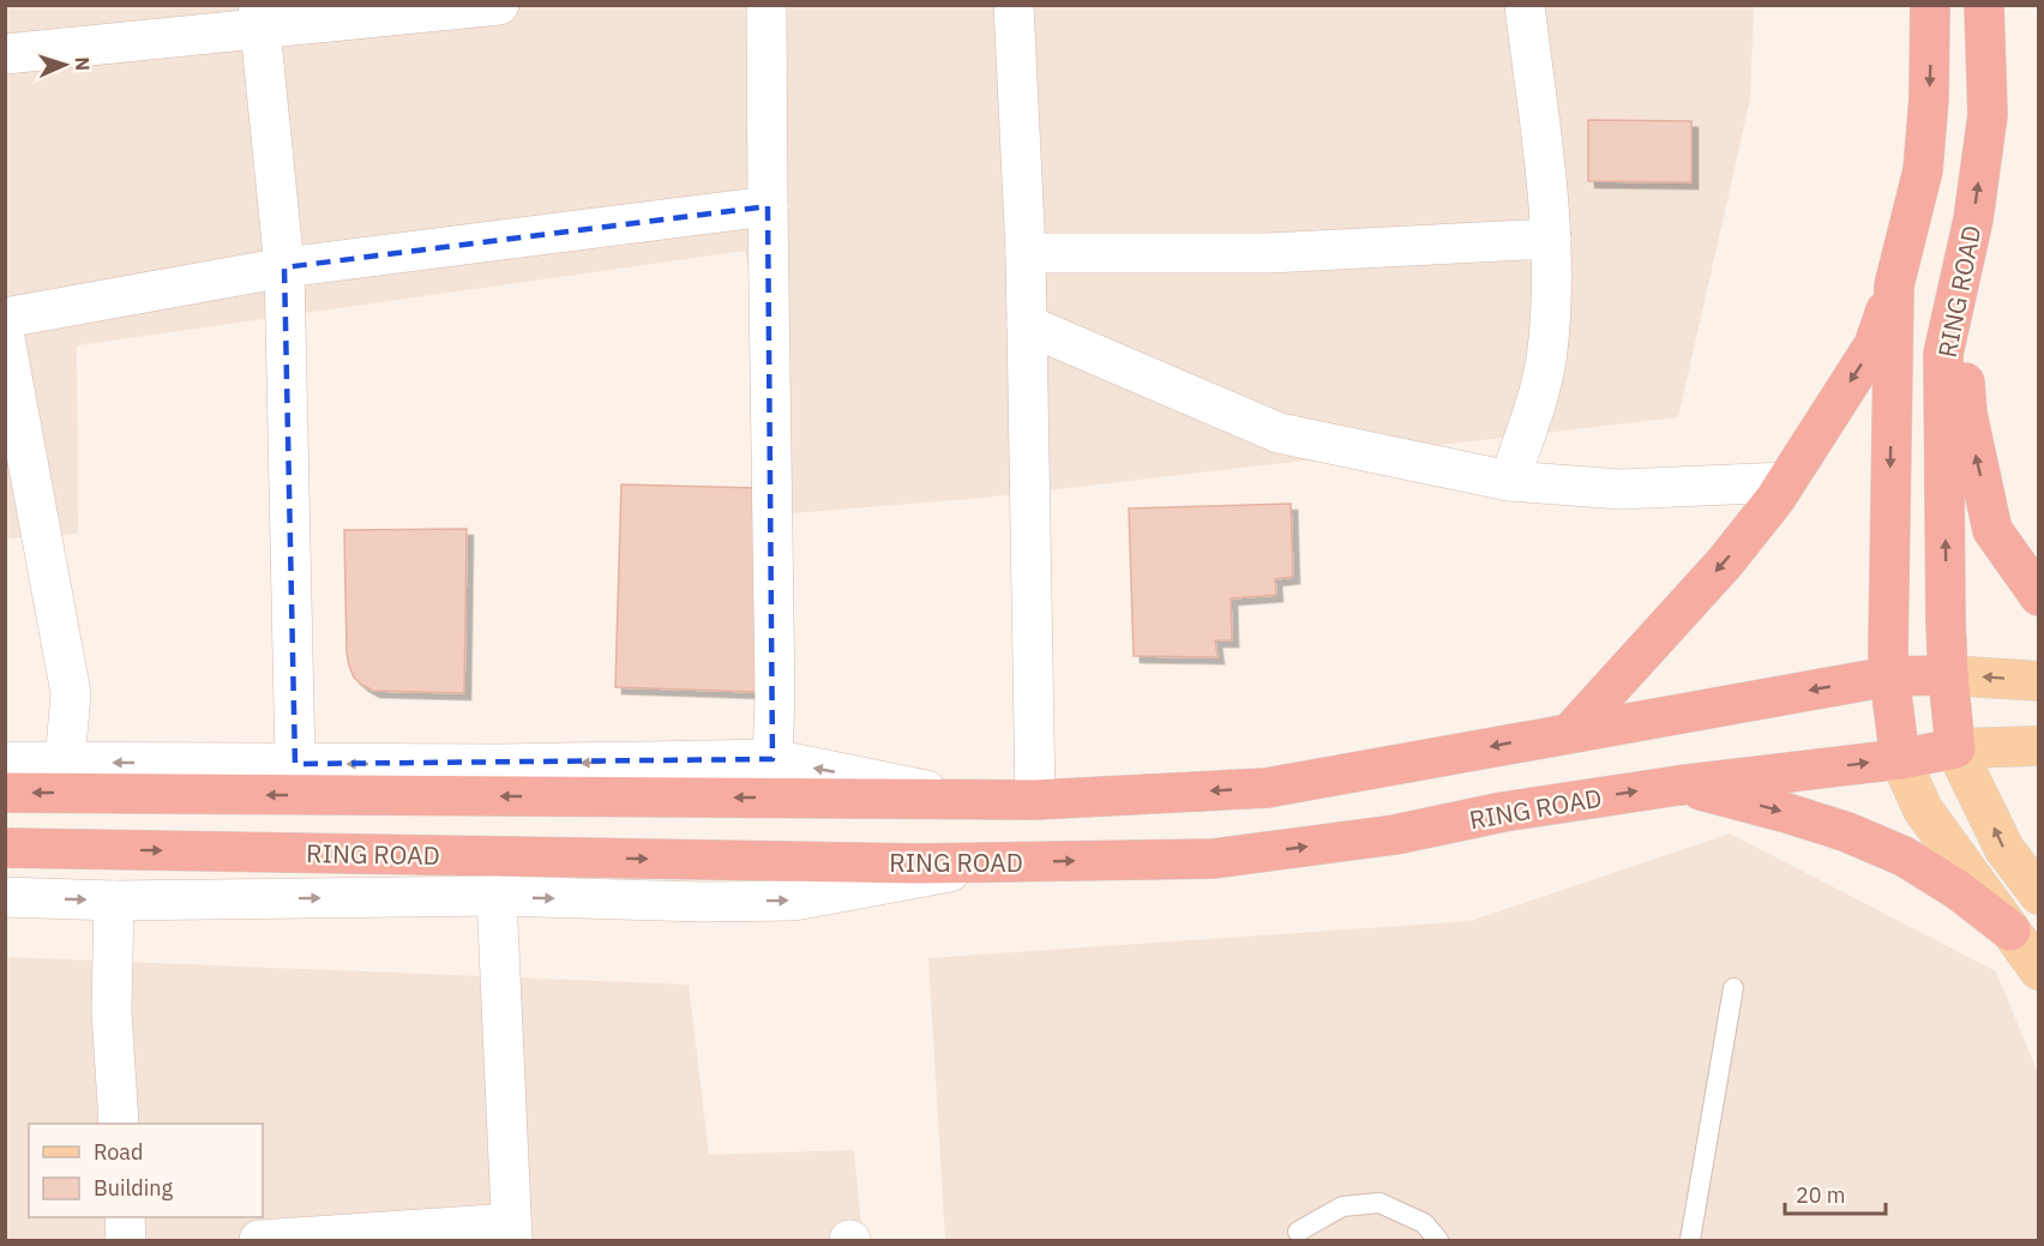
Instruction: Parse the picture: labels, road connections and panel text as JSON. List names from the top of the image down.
{
  "streets": {
    "highway": ["RING ROAD"]
  },
  "legend": ["Road", "Building"],
  "scale_bar": "20 m",
  "north": "right"
}
